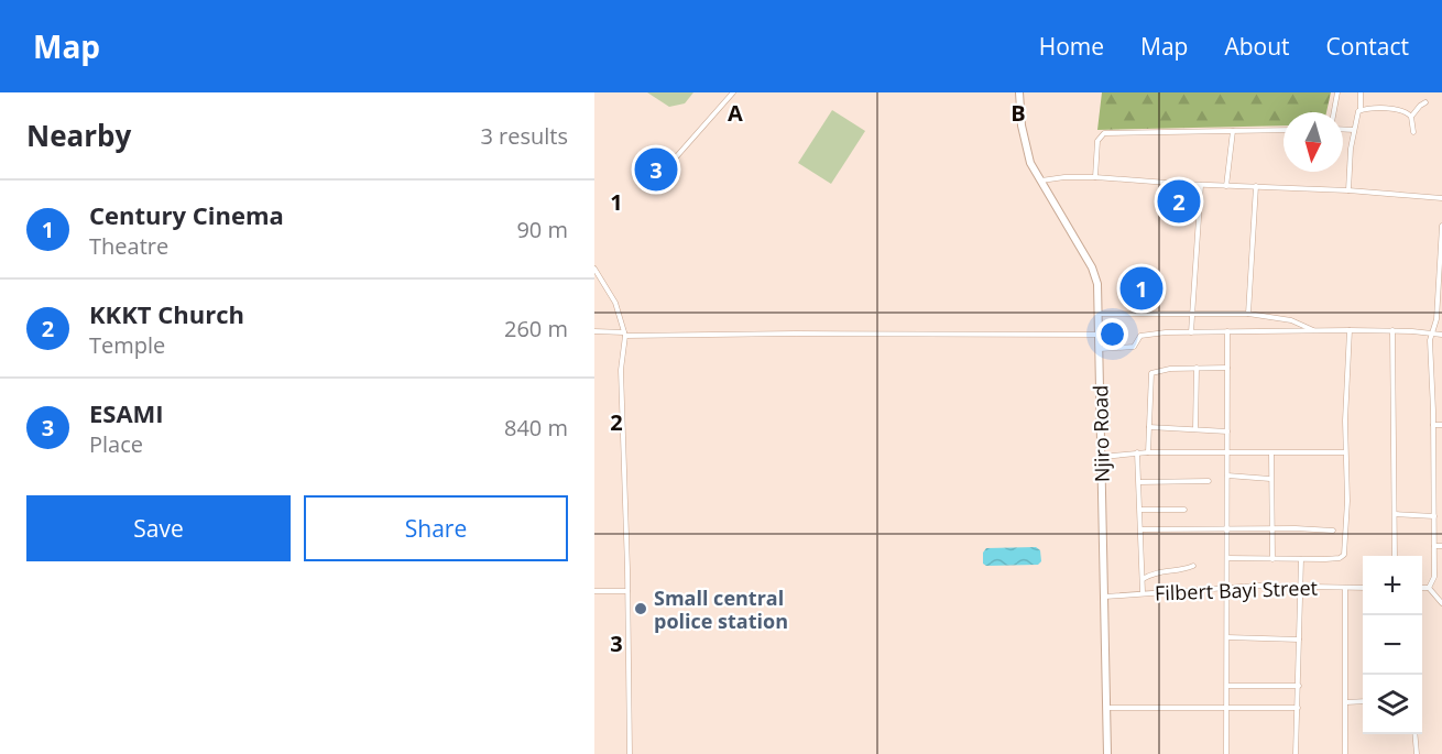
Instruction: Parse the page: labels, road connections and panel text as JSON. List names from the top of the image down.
{
  "streets": {
    "street": ["Njiro Road", "Filbert Bayi Street"]
  },
  "crossings": [
    ["Njiro Road", "Filbert Bayi Street"]
  ],
  "places": ["Small central police station"],
  "north": "bottom",
  "page": {
    "header": "Map",
    "nav": [
      "Home",
      "Map",
      "About",
      "Contact"
    ],
    "heading": ["Nearby", "3 results"],
    "pins": ["3", "2", "1"],
    "list": [
      {
        "mark": "1",
        "name": "Century Cinema",
        "note": "Theatre",
        "value": "90 m"
      },
      {
        "mark": "2",
        "name": "KKKT Church",
        "note": "Temple",
        "value": "260 m"
      },
      {
        "mark": "3",
        "name": "ESAMI",
        "note": "Place",
        "value": "840 m"
      }
    ],
    "buttons": ["Save", "Share"],
    "map_buttons": ["+", "−"]
  },
  "grid": {
    "columns": ["A", "B"],
    "rows": ["1", "2", "3"]
  }
}
